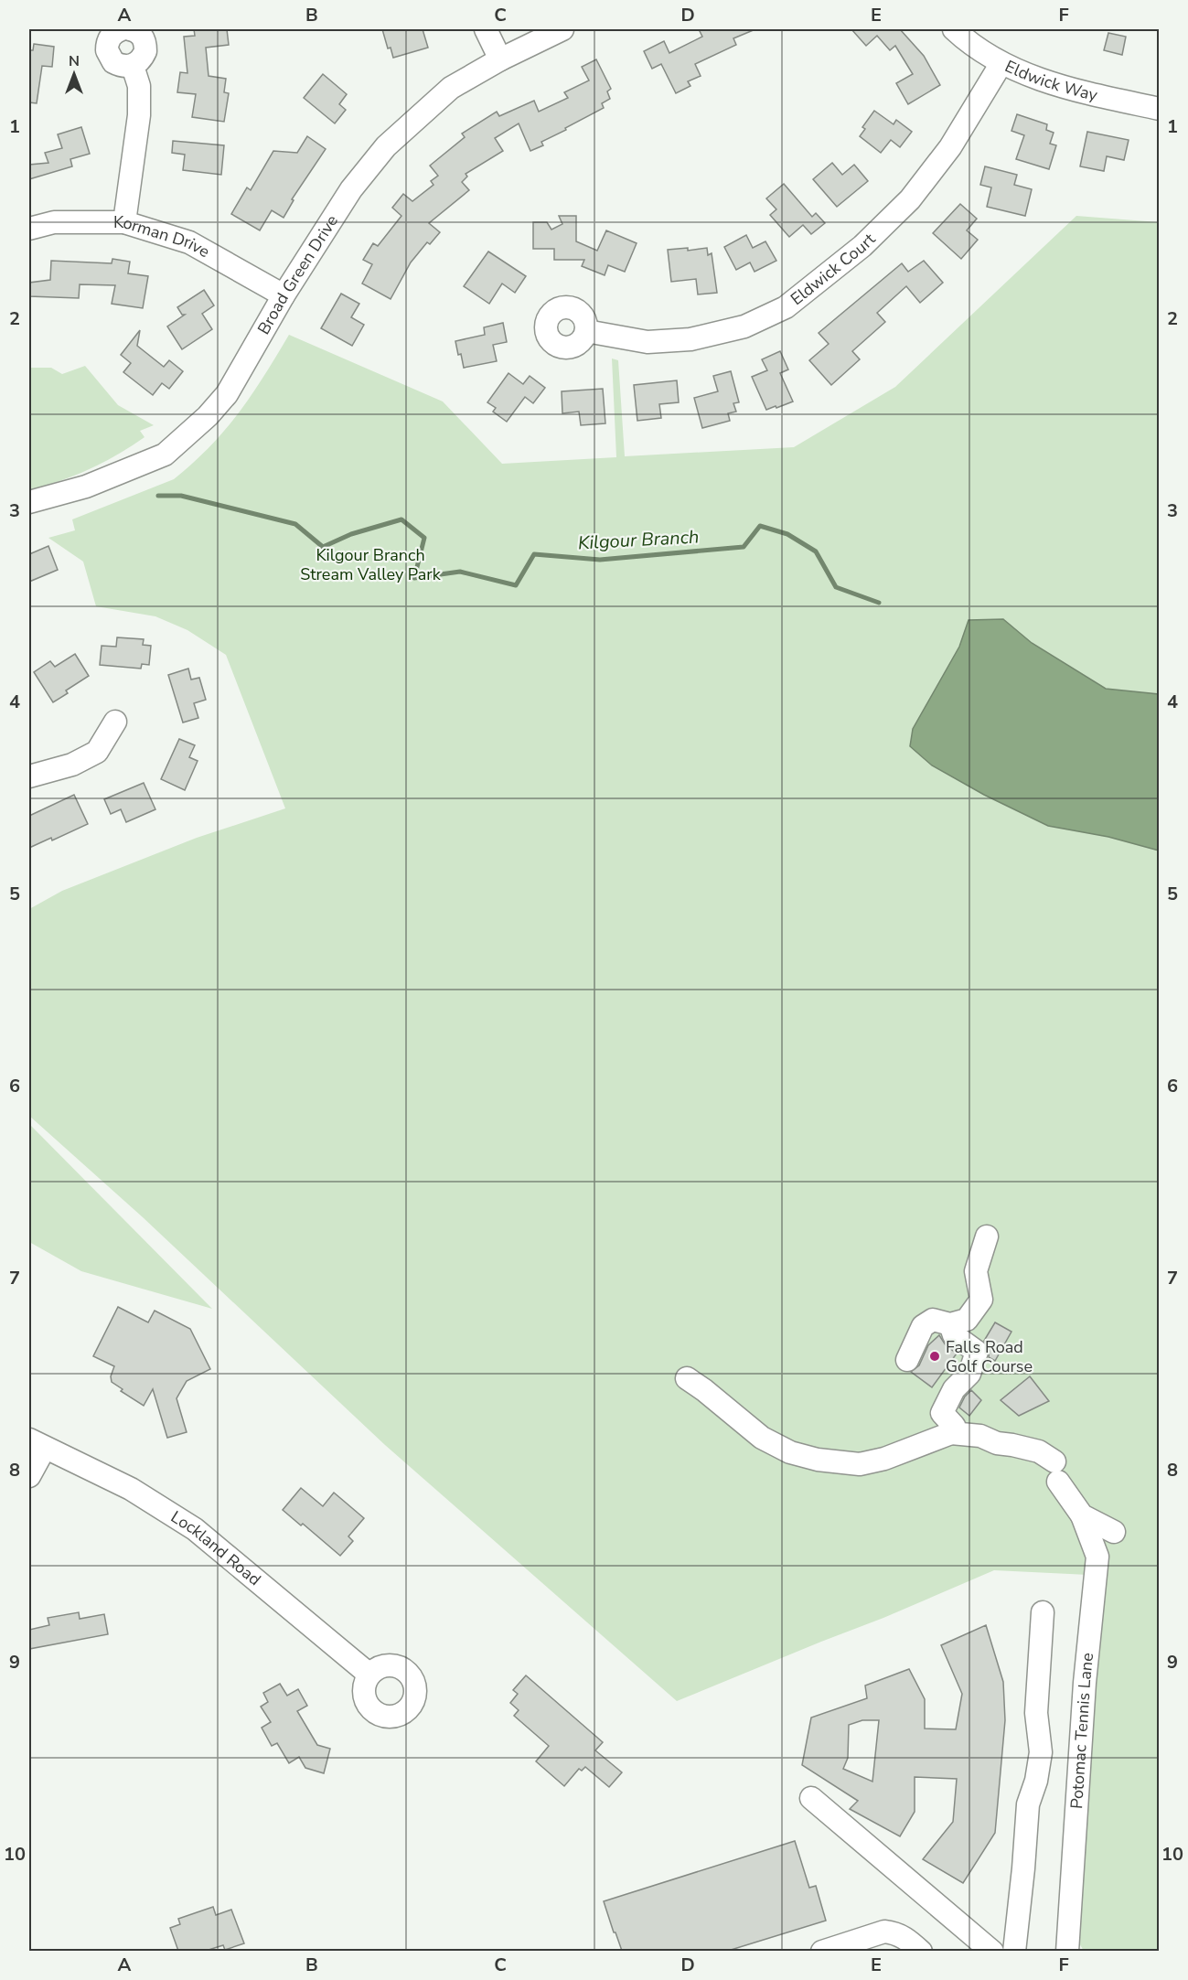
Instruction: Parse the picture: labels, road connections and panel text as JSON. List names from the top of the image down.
{
  "streets": {
    "street": [
      "Eldwick Way",
      "Korman Drive",
      "Eldwick Court",
      "Broad Green Drive",
      "Lockland Road",
      "Potomac Tennis Lane"
    ]
  },
  "crossings": [
    ["Eldwick Way", "Eldwick Court"],
    ["Korman Drive", "Broad Green Drive"]
  ],
  "water": ["Kilgour Branch"],
  "parks": ["Kilgour Branch Stream Valley Park"],
  "places": ["Falls Road Golf Course"],
  "north": "top",
  "grid": {
    "columns": [
      "A",
      "B",
      "C",
      "D",
      "E",
      "F"
    ],
    "rows": [
      "1",
      "2",
      "3",
      "4",
      "5",
      "6",
      "7",
      "8",
      "9",
      "10"
    ]
  }
}
